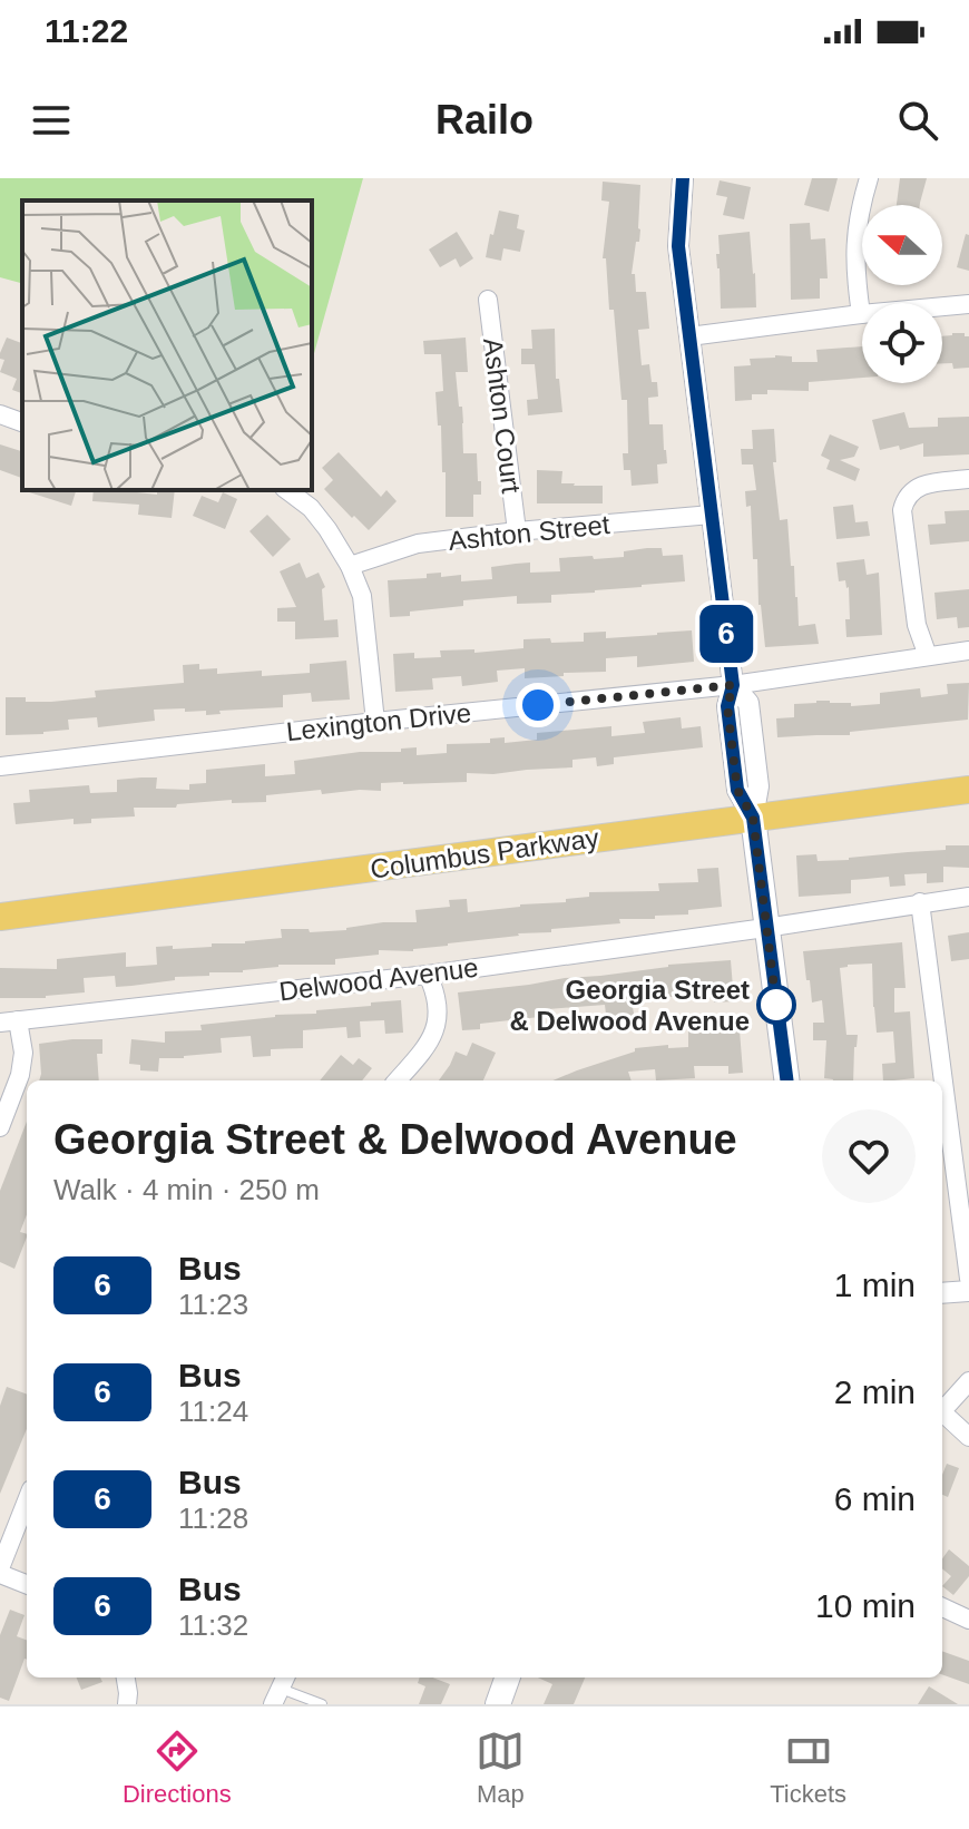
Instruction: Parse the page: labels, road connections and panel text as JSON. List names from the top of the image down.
{
  "streets": {
    "main road": ["Columbus Parkway"],
    "street": [
      "Ashton Court",
      "Ashton Street",
      "Lexington Drive",
      "Delwood Avenue"
    ]
  },
  "crossings": [
    ["Ashton Court", "Ashton Street"]
  ],
  "places": ["Georgia Street & Delwood Avenue"],
  "lines": ["bus line 6"],
  "north": "left",
  "page": {
    "status": "11:22",
    "header": "Railo",
    "on_map": "6",
    "heading": ["Georgia Street & Delwood Avenue", "Walk · 4 min · 250 m"],
    "list": [
      {
        "mark": "6",
        "name": "Bus",
        "note": "11:23",
        "value": "1 min"
      },
      {
        "mark": "6",
        "name": "Bus",
        "note": "11:24",
        "value": "2 min"
      },
      {
        "mark": "6",
        "name": "Bus",
        "note": "11:28",
        "value": "6 min"
      },
      {
        "mark": "6",
        "name": "Bus",
        "note": "11:32",
        "value": "10 min"
      }
    ],
    "tabs": ["Directions", "Map", "Tickets"]
  }
}
